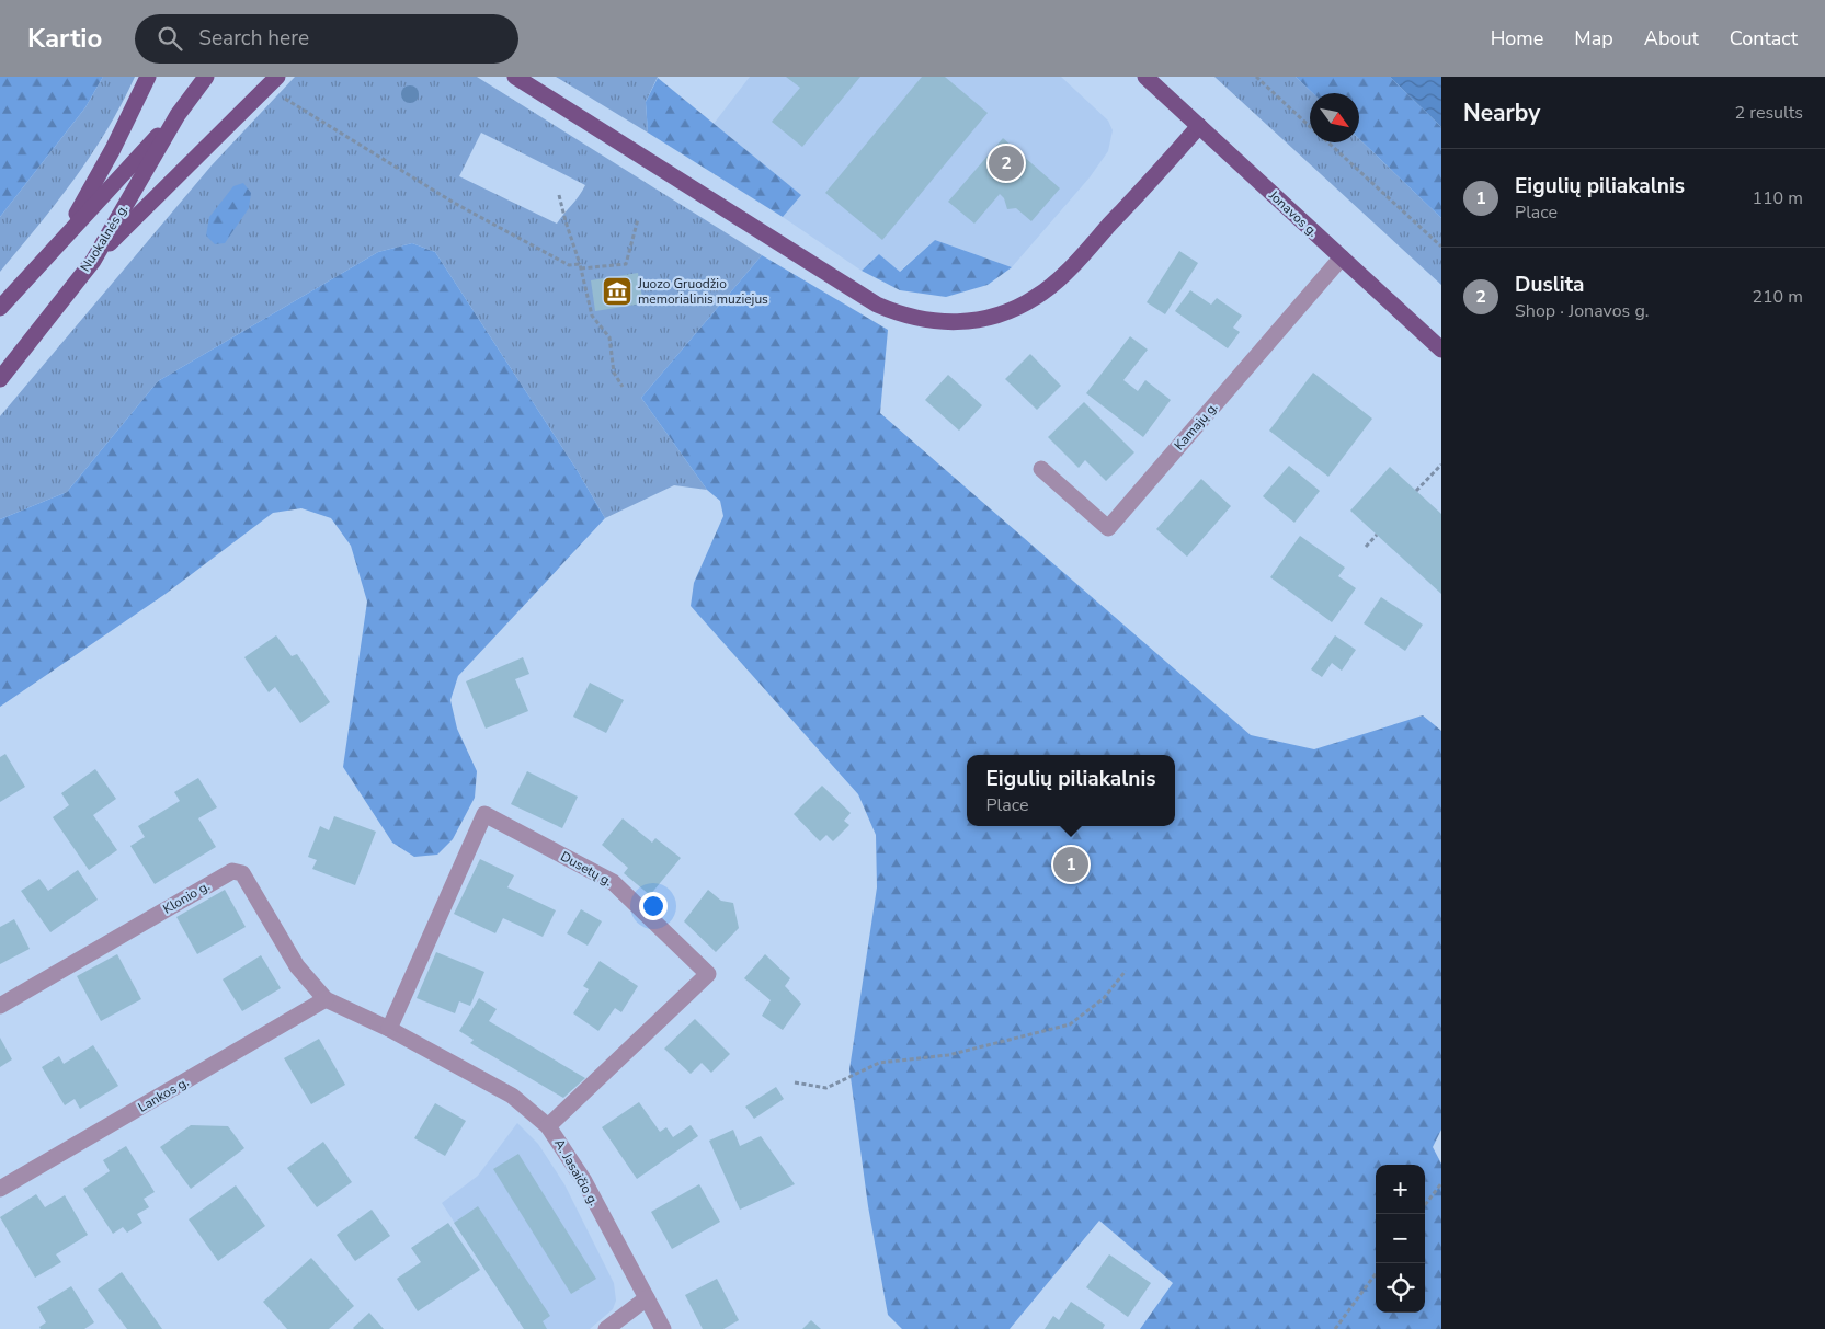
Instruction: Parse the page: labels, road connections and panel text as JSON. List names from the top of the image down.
{
  "streets": {
    "main road": ["Jonavos g.", "Nuokalnės g."],
    "street": [
      "Kamajų g.",
      "Dusetų g.",
      "Klonio g.",
      "Lankos g.",
      "A. Jasaičio g."
    ]
  },
  "crossings": [
    ["Jonavos g.", "Kamajų g."],
    ["Dusetų g.", "A. Jasaičio g."],
    ["Klonio g.", "Lankos g."],
    ["Klonio g.", "A. Jasaičio g."],
    ["Lankos g.", "A. Jasaičio g."]
  ],
  "places": {
    "museum": ["Juozo Gruodžio memorialinis muziejus"]
  },
  "north": "bottom right",
  "page": {
    "header": "Kartio",
    "search": "Search here",
    "nav": [
      "Home",
      "Map",
      "About",
      "Contact"
    ],
    "heading": ["Nearby", "2 results"],
    "pins": ["2", "1"],
    "list": [
      {
        "mark": "1",
        "name": "Eigulių piliakalnis",
        "note": "Place",
        "value": "110 m"
      },
      {
        "mark": "2",
        "name": "Duslita",
        "note": "Shop · Jonavos g.",
        "value": "210 m"
      }
    ],
    "popup": ["Eigulių piliakalnis", "Place"],
    "map_buttons": ["+", "−"]
  }
}
